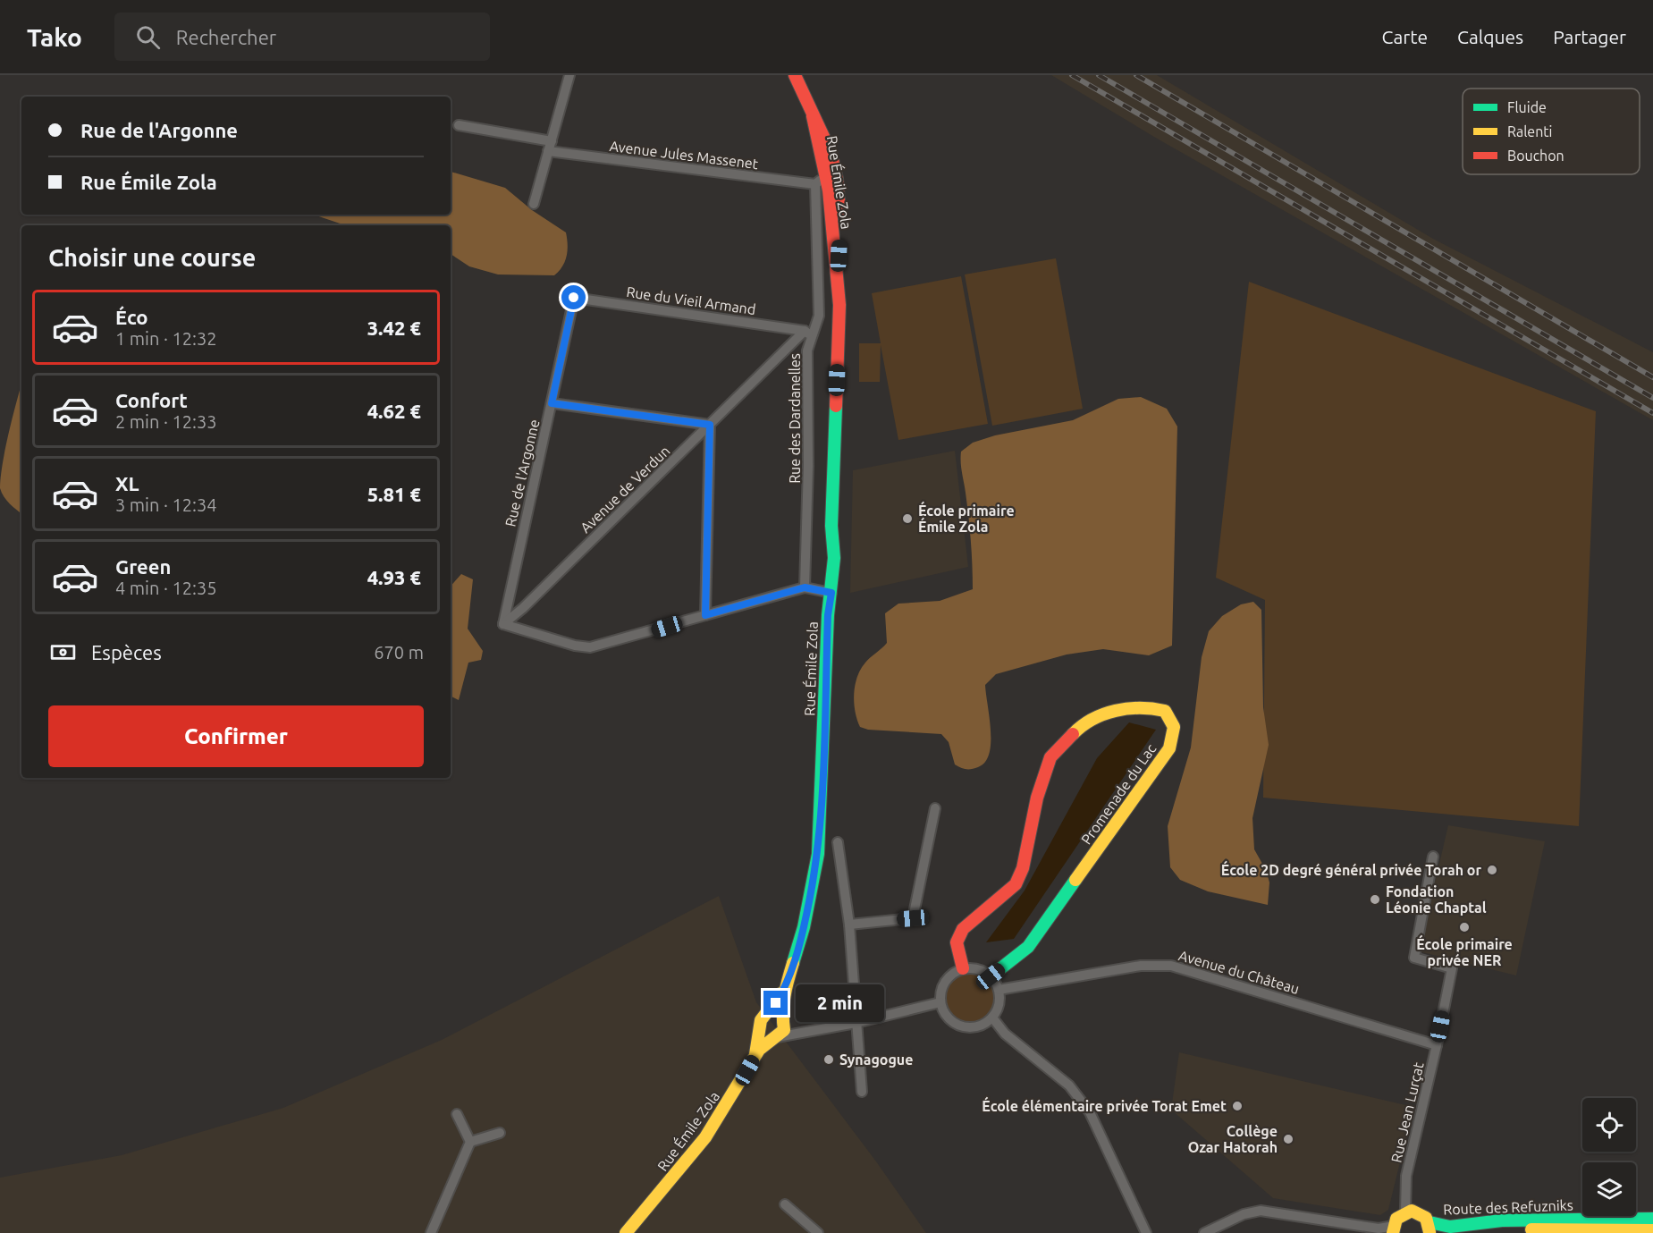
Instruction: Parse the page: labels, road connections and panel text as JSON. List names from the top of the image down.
{
  "streets": {
    "main road": ["Rue Émile Zola", "Promenade du Lac", "Route des Refuzniks"],
    "street": [
      "Avenue Jules Massenet",
      "Rue du Vieil Armand",
      "Rue des Dardanelles",
      "Rue de l'Argonne",
      "Avenue de Verdun",
      "Avenue du Château",
      "Rue Jean Lurçat"
    ]
  },
  "crossings": [
    ["Avenue Jules Massenet", "Rue Émile Zola"],
    ["Avenue Jules Massenet", "Rue des Dardanelles"],
    ["Rue Émile Zola", "Rue des Dardanelles"],
    ["Rue du Vieil Armand", "Rue des Dardanelles"],
    ["Rue du Vieil Armand", "Rue de l'Argonne"],
    ["Rue du Vieil Armand", "Avenue de Verdun"],
    ["Rue des Dardanelles", "Avenue de Verdun"],
    ["Rue de l'Argonne", "Avenue de Verdun"],
    ["Promenade du Lac", "Avenue du Château"],
    ["Avenue du Château", "Rue Jean Lurçat"],
    ["Rue Jean Lurçat", "Route des Refuzniks"]
  ],
  "places": [
    "École primaire Émile Zola",
    "École 2D degré général privée Torah or",
    "Fondation Léonie Chaptal",
    "École primaire privée NER",
    "Synagogue",
    "École élémentaire privée Torat Emet",
    "Collège Ozar Hatorah"
  ],
  "legend": ["Fluide", "Ralenti", "Bouchon"],
  "page": {
    "header": "Tako",
    "search": "Rechercher",
    "nav": ["Carte", "Calques", "Partager"],
    "banner": ["Rue de l'Argonne", "Rue Émile Zola"],
    "heading": "Choisir une course",
    "list": [
      {
        "name": "Éco",
        "note": "1 min · 12:32",
        "value": "3.42 €"
      },
      {
        "name": "Confort",
        "note": "2 min · 12:33",
        "value": "4.62 €"
      },
      {
        "name": "XL",
        "note": "3 min · 12:34",
        "value": "5.81 €"
      },
      {
        "name": "Green",
        "note": "4 min · 12:35",
        "value": "4.93 €"
      }
    ],
    "pay": ["Espèces", "670 m"],
    "buttons": "Confirmer",
    "bubble": "2 min"
  }
}
